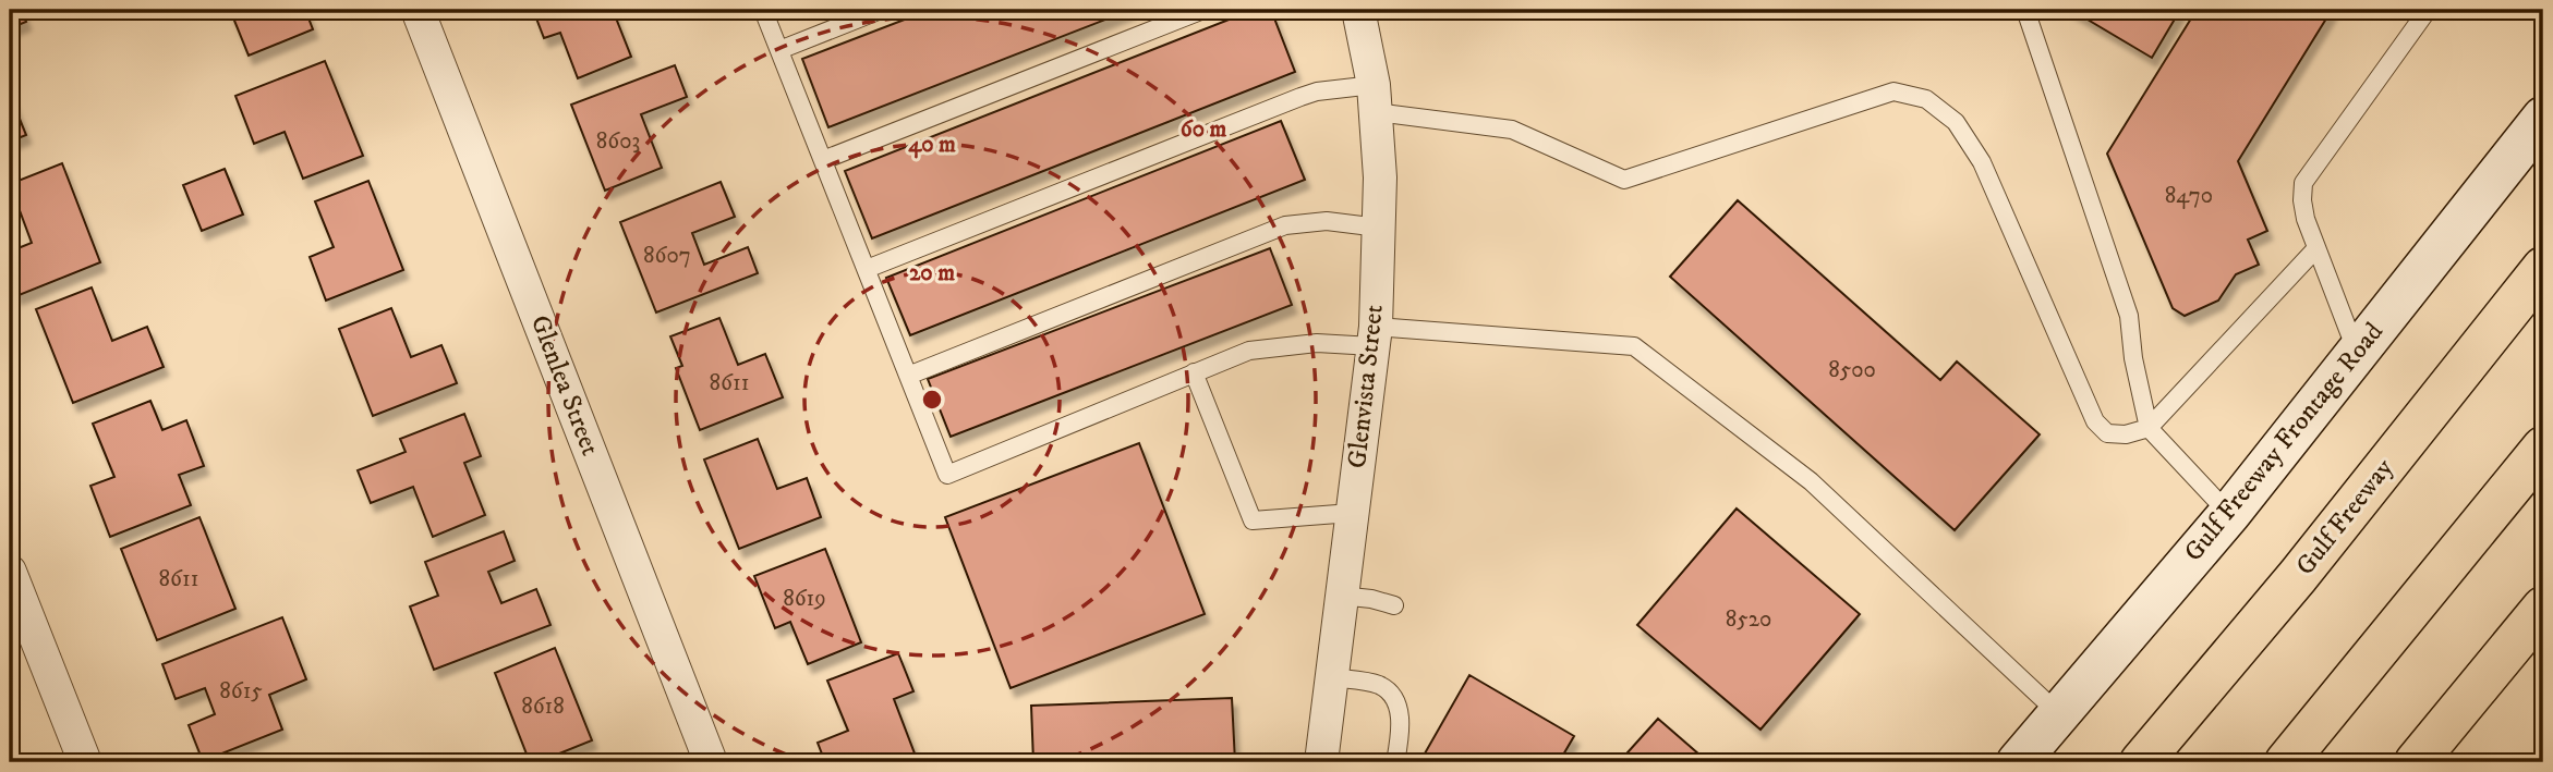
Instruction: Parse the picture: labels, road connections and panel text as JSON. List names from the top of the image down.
{
  "streets": {
    "highway": ["Gulf Freeway"],
    "main road": ["Gulf Freeway Frontage Road"],
    "street": ["Glenlea Street", "Glenvista Street"]
  },
  "house_numbers": [
    "8603",
    "8470",
    "8607",
    "8500",
    "8611",
    "8611",
    "8619",
    "8520",
    "8615",
    "8618"
  ],
  "rings": ["60 m", "40 m", "20 m"]
}
